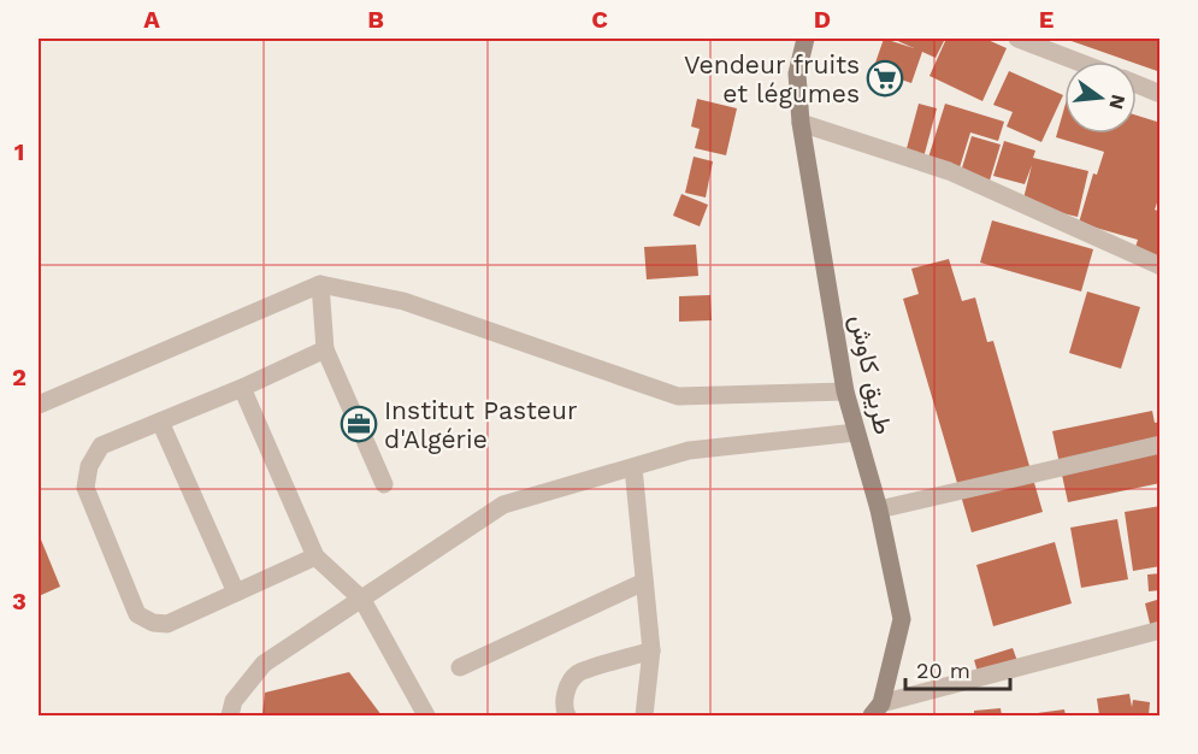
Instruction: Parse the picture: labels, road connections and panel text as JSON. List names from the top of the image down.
{
  "streets": {
    "street": ["طريق كاوش"]
  },
  "places": {
    "supermarket": ["Vendeur fruits et légumes"],
    "office": ["Institut Pasteur d'Algérie"]
  },
  "scale_bar": "20 m",
  "north": "right",
  "grid": {
    "columns": [
      "A",
      "B",
      "C",
      "D",
      "E"
    ],
    "rows": ["1", "2", "3"]
  }
}
